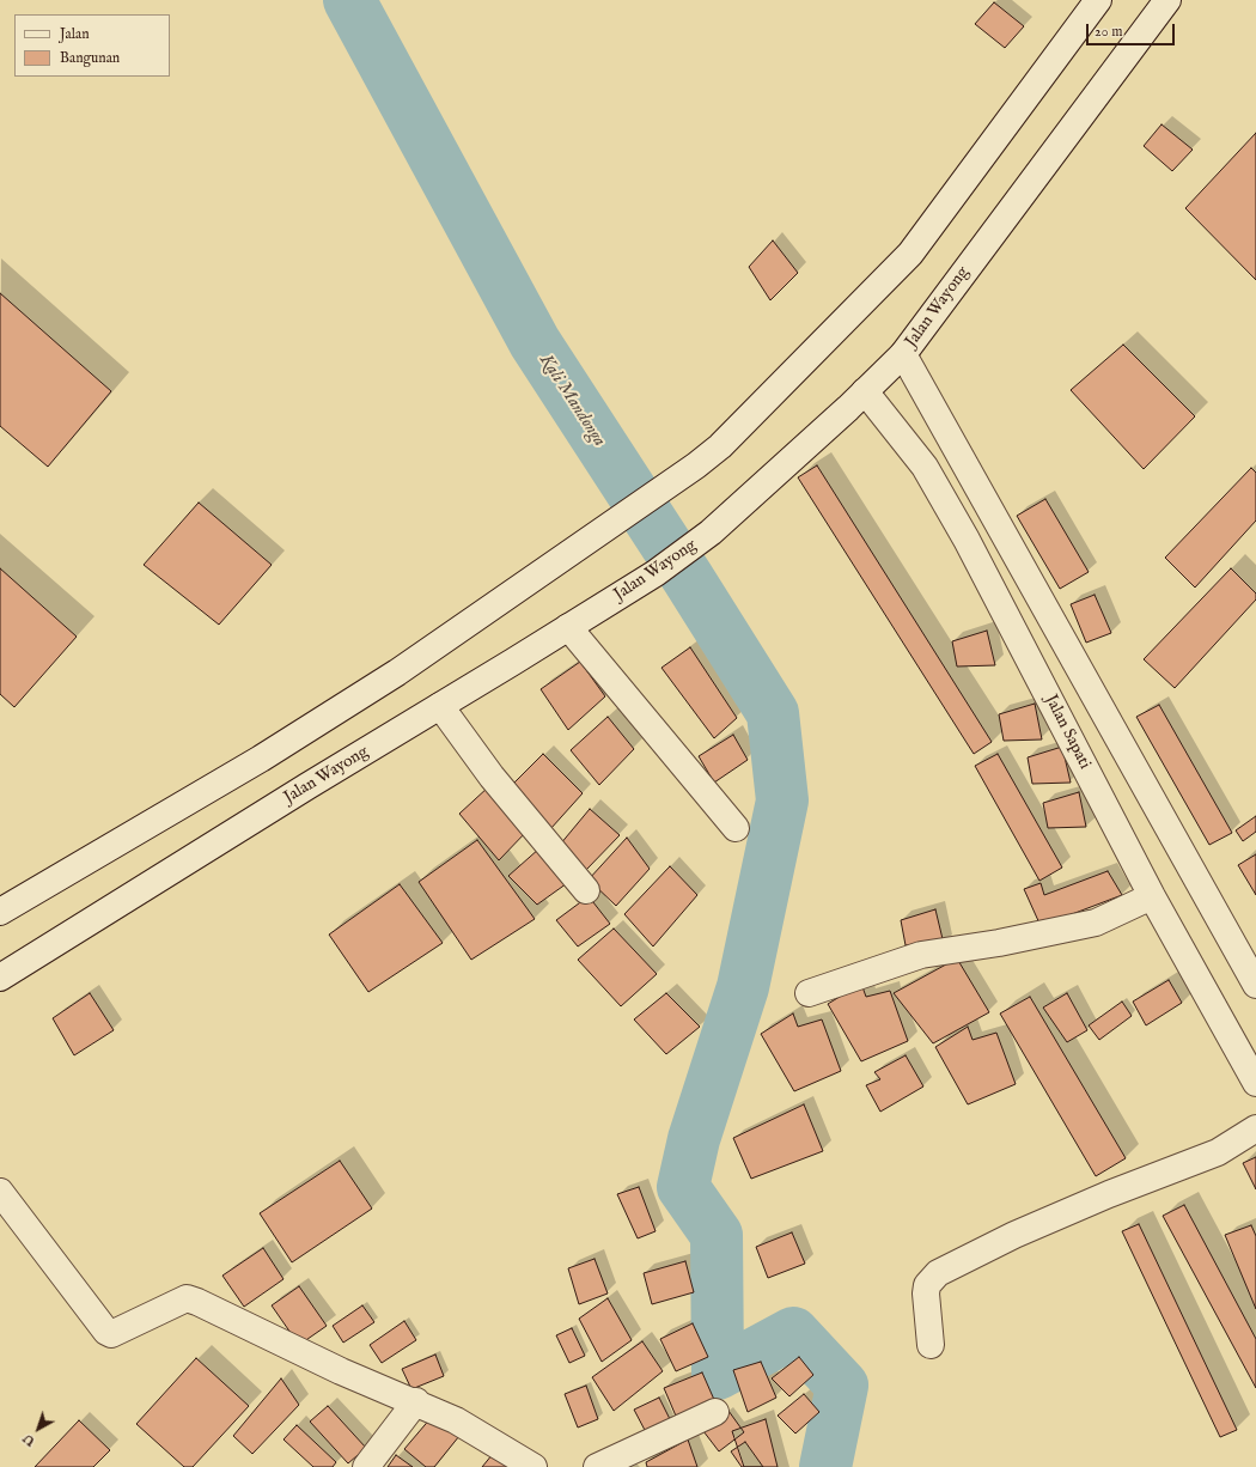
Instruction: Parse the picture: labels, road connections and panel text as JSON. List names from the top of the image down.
{
  "streets": {
    "street": ["Jalan Wayong", "Jalan Sapati"]
  },
  "crossings": [
    ["Jalan Wayong", "Jalan Sapati"]
  ],
  "water": ["Kali Mandonga"],
  "legend": ["Jalan", "Bangunan"],
  "scale_bar": "20 m",
  "north": "bottom left"
}
